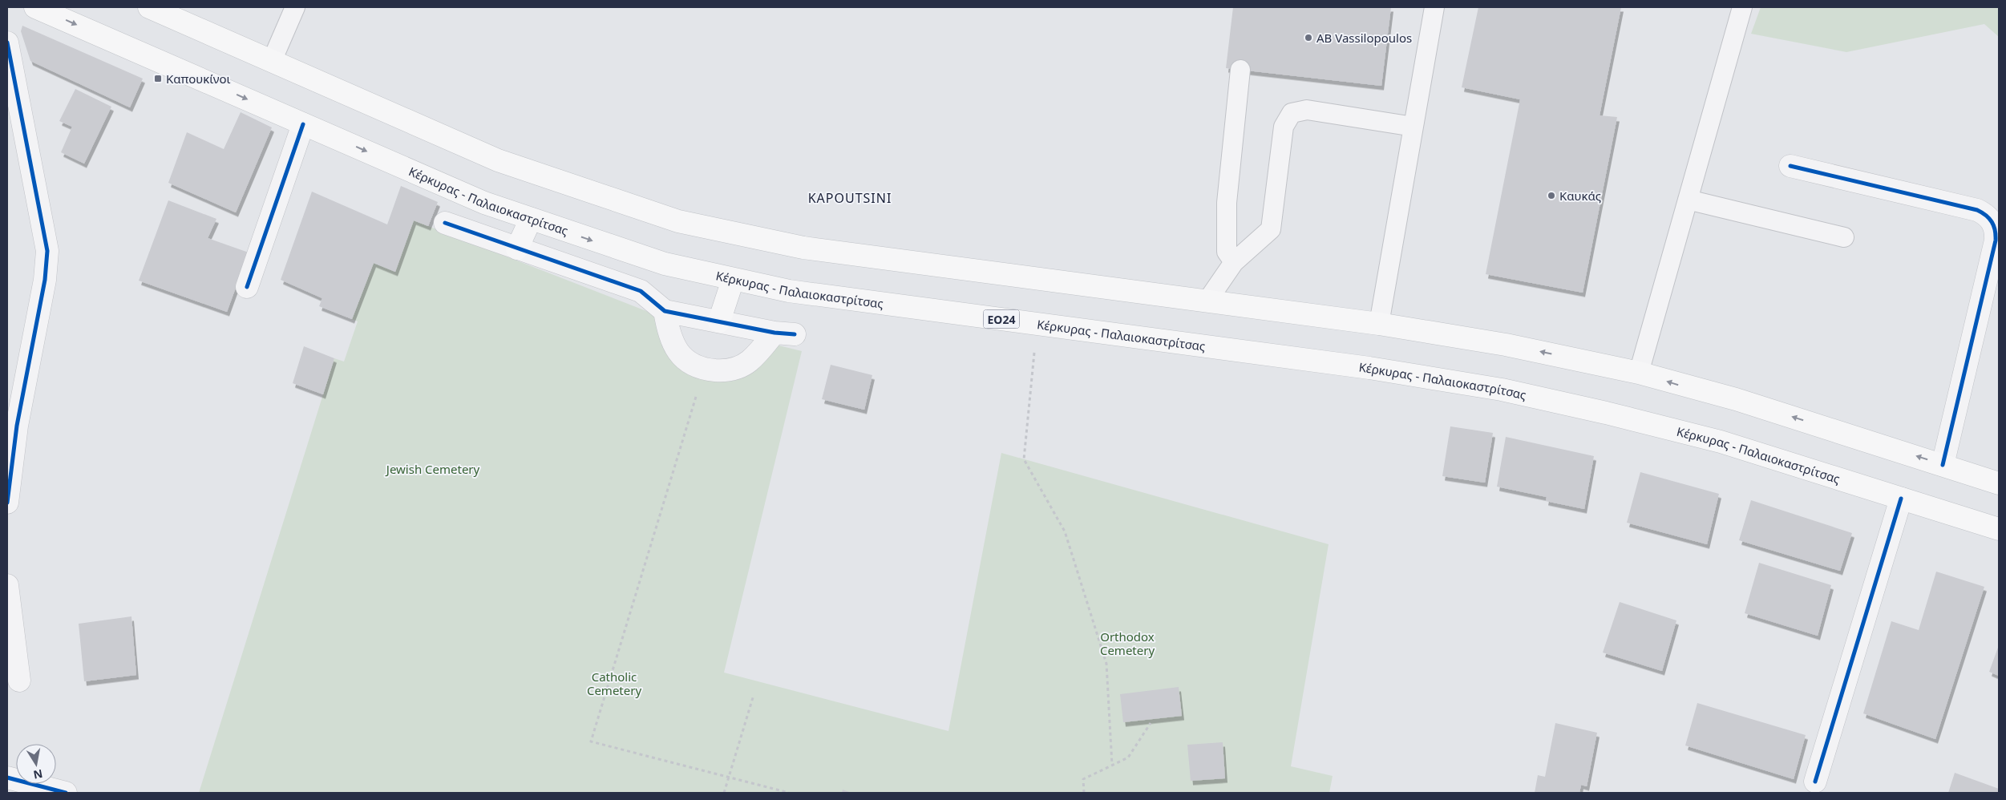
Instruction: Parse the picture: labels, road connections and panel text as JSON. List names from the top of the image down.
{
  "streets": {
    "main road": ["Κέρκυρας - Παλαιοκαστρίτσας", "ΕΟ24"]
  },
  "districts": ["KAPOUTSINI"],
  "parks": ["Jewish Cemetery", "Orthodox Cemetery", "Catholic Cemetery"],
  "places": {
    "other": ["AB Vassilopoulos", "Καυκάς"],
    "transit": ["Καπουκίνοι"]
  },
  "north": "bottom"
}
